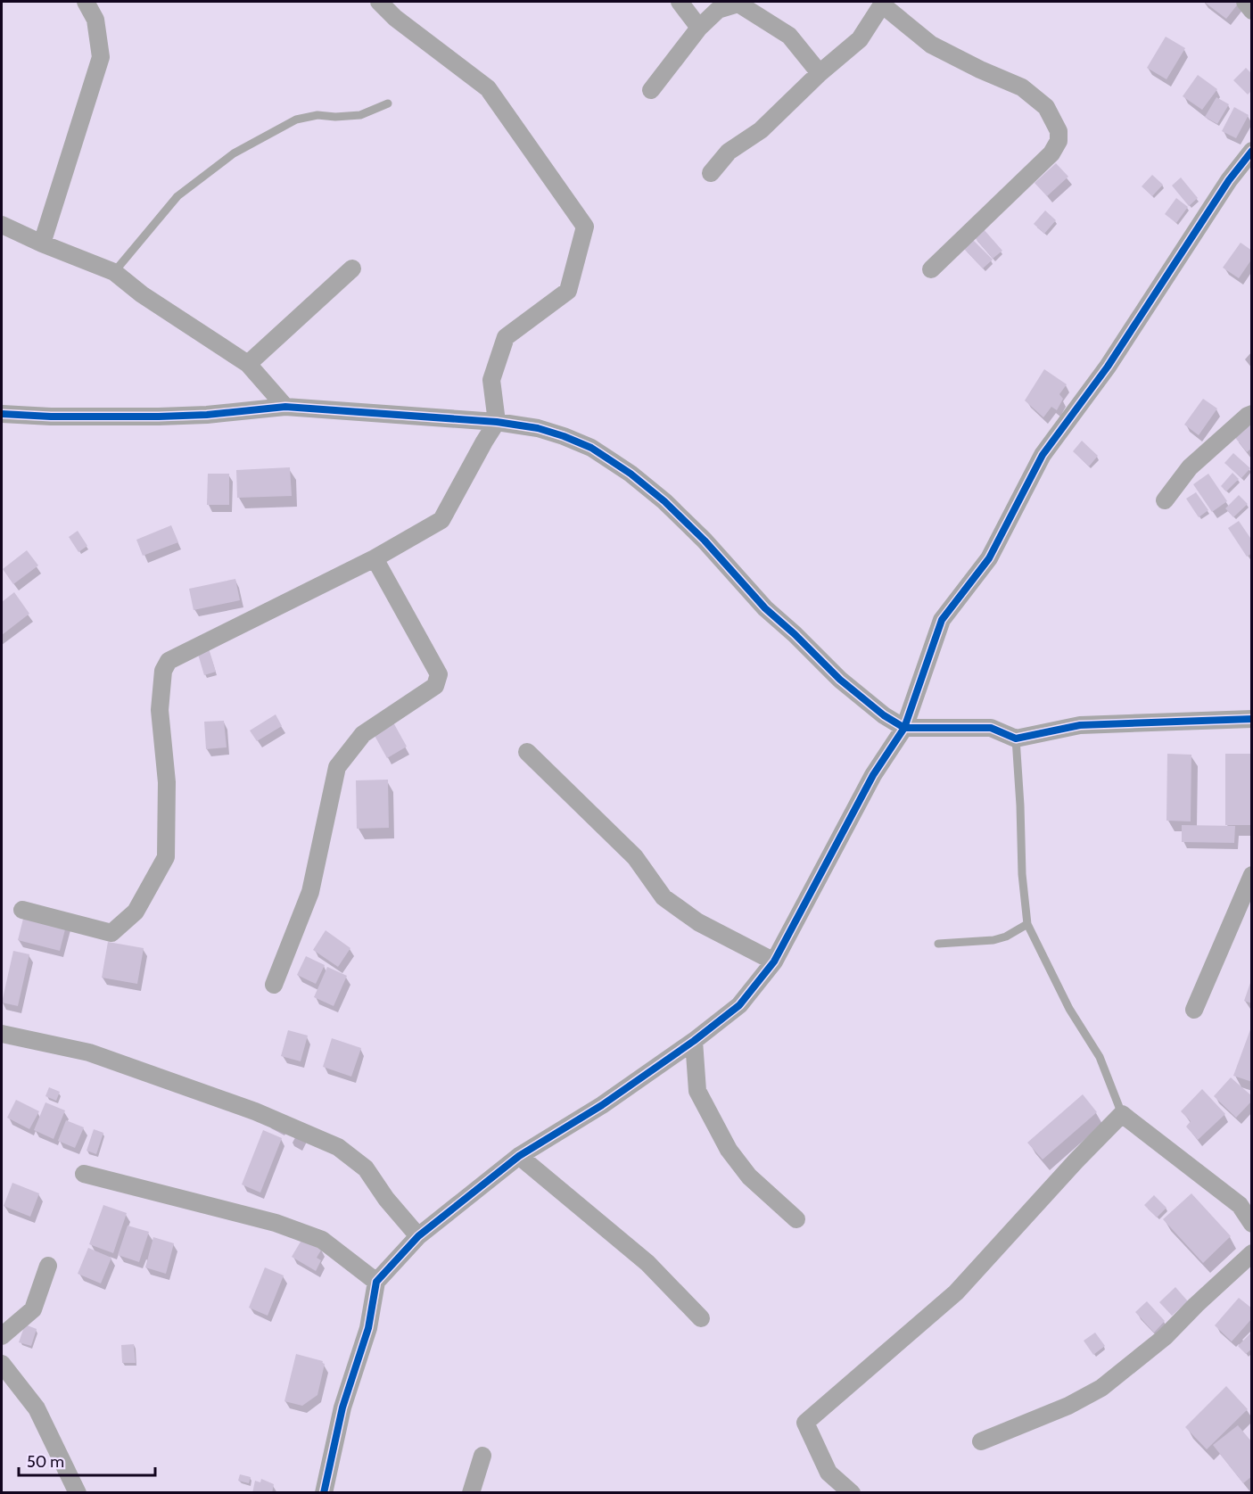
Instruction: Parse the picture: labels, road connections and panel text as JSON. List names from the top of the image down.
{
  "scale_bar": "50 m"
}
